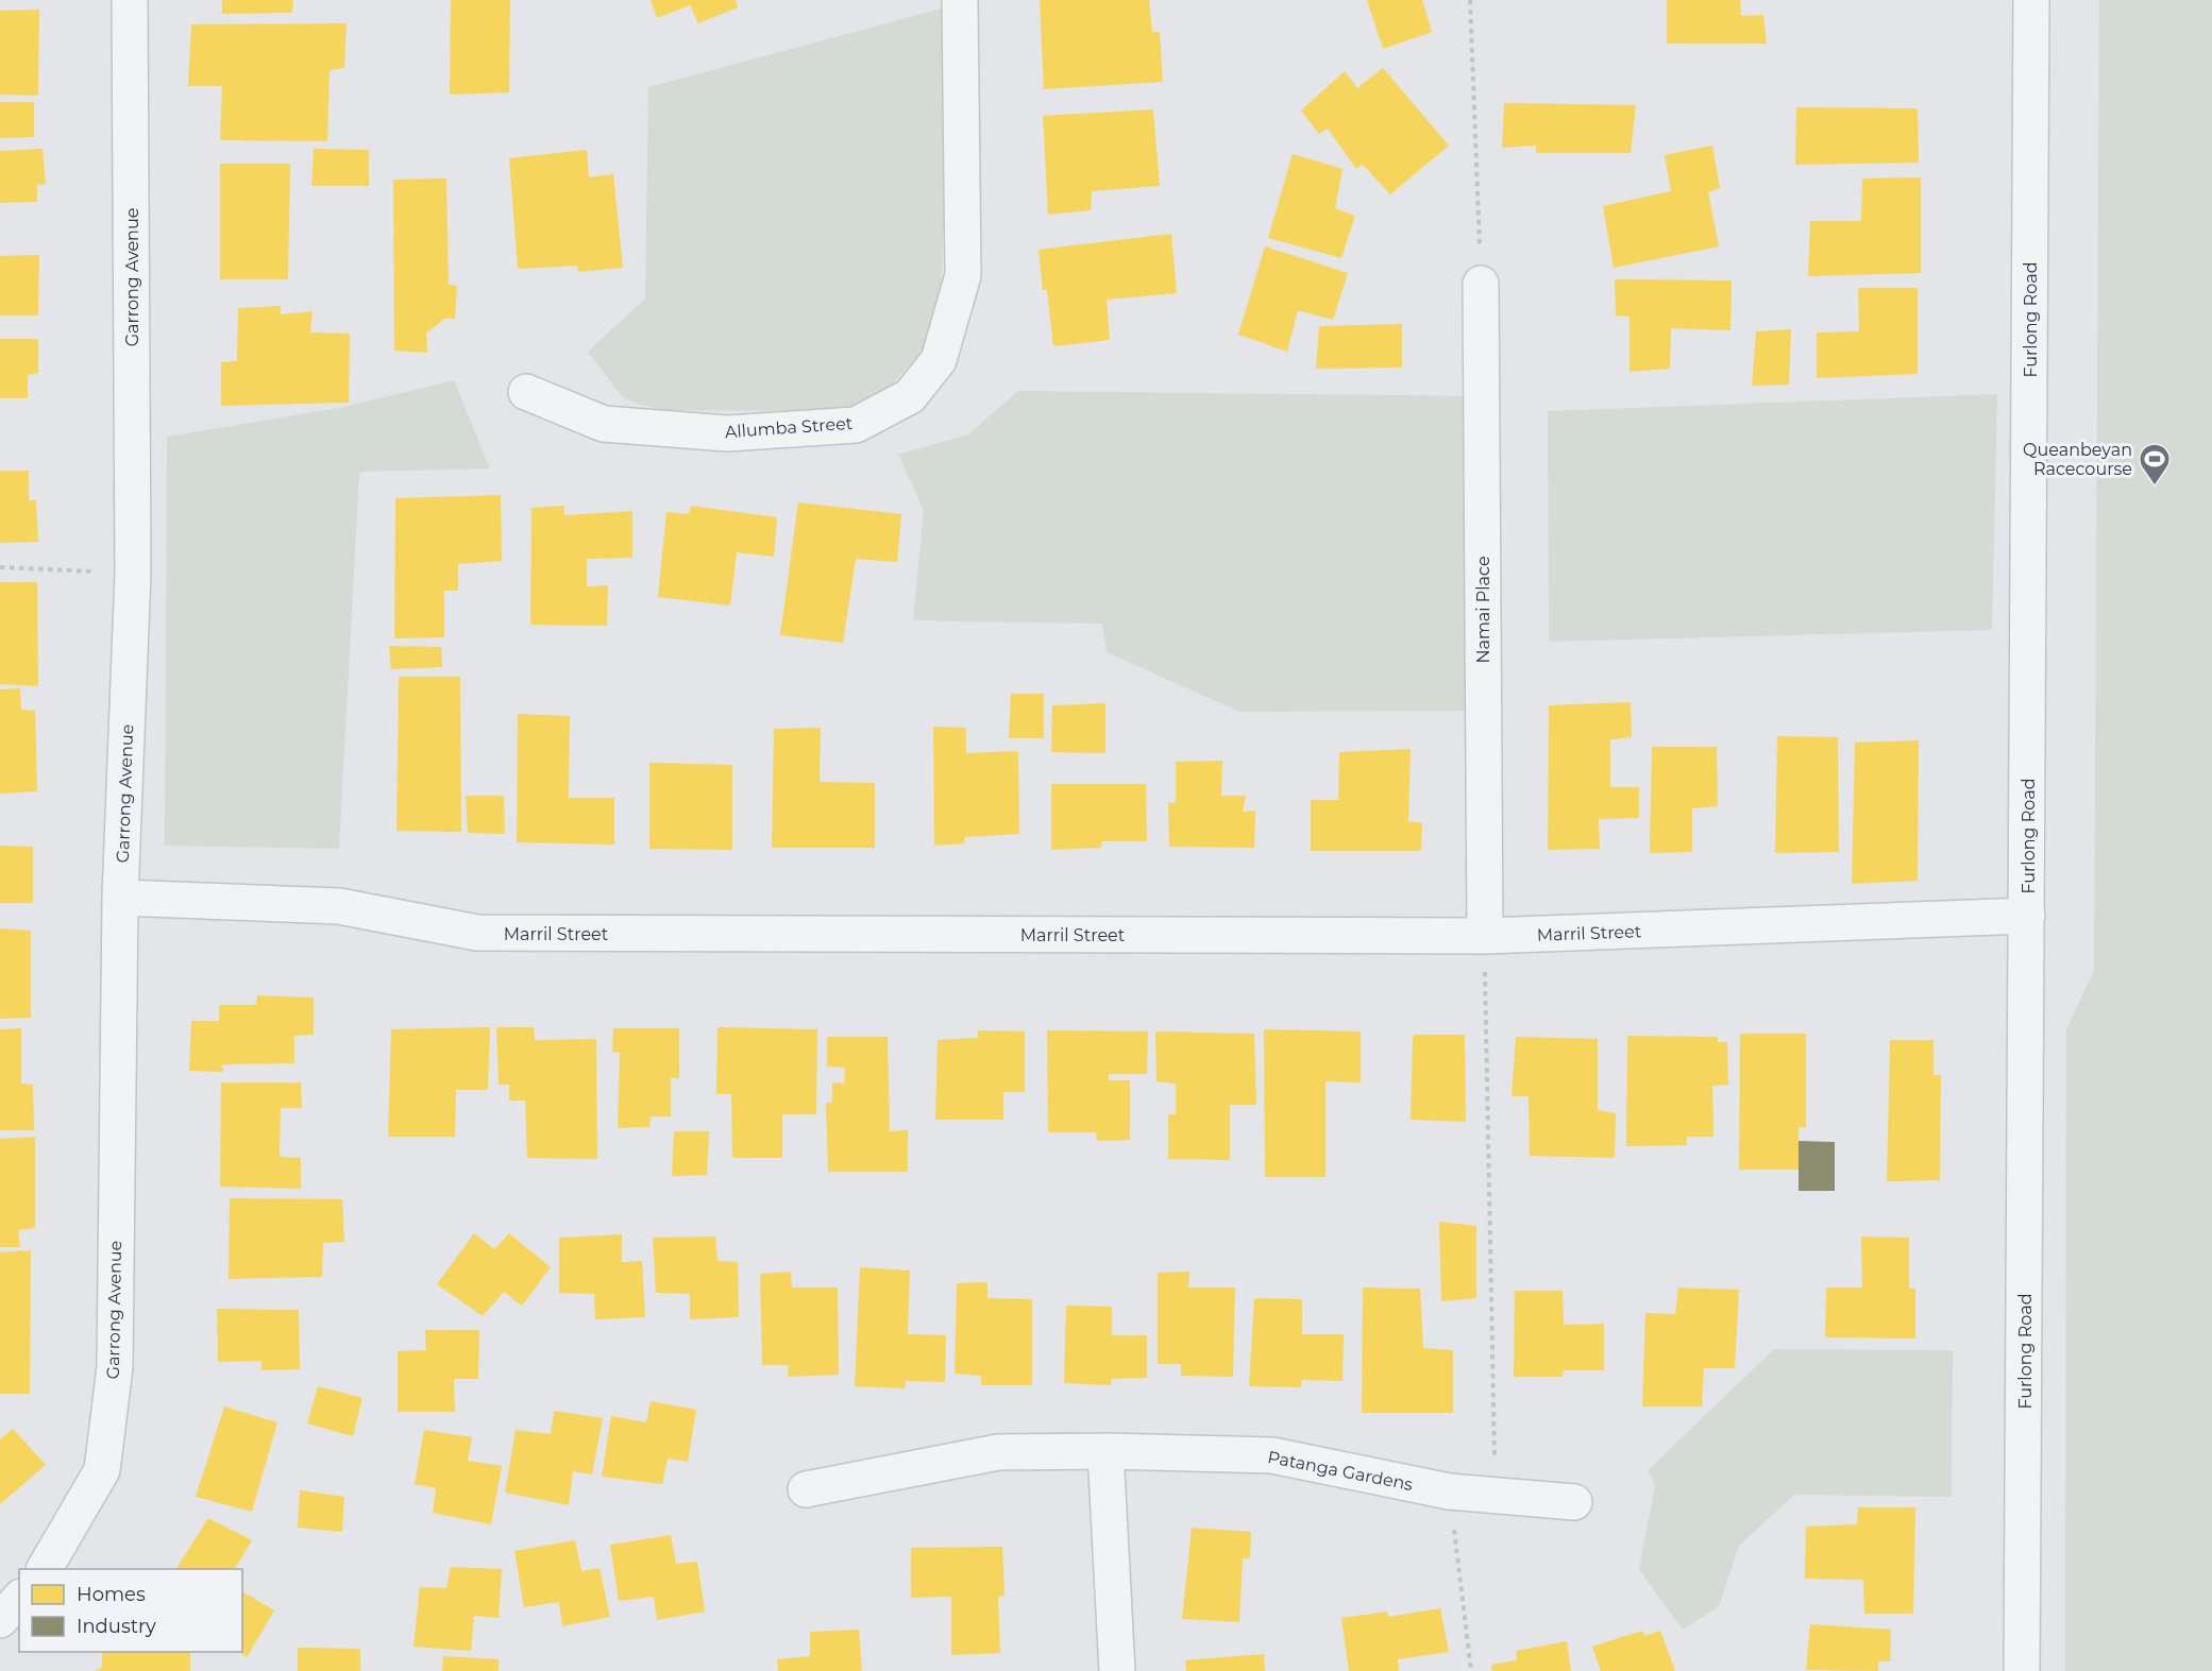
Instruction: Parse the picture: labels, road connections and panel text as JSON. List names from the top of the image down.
{
  "streets": {
    "street": [
      "Garrong Avenue",
      "Furlong Road",
      "Allumba Street",
      "Namai Place",
      "Marril Street",
      "Patanga Gardens"
    ]
  },
  "crossings": [
    ["Garrong Avenue", "Marril Street"],
    ["Furlong Road", "Marril Street"],
    ["Namai Place", "Marril Street"]
  ],
  "places": {
    "sports": ["Queanbeyan Racecourse"]
  },
  "legend": ["Homes", "Industry"]
}
